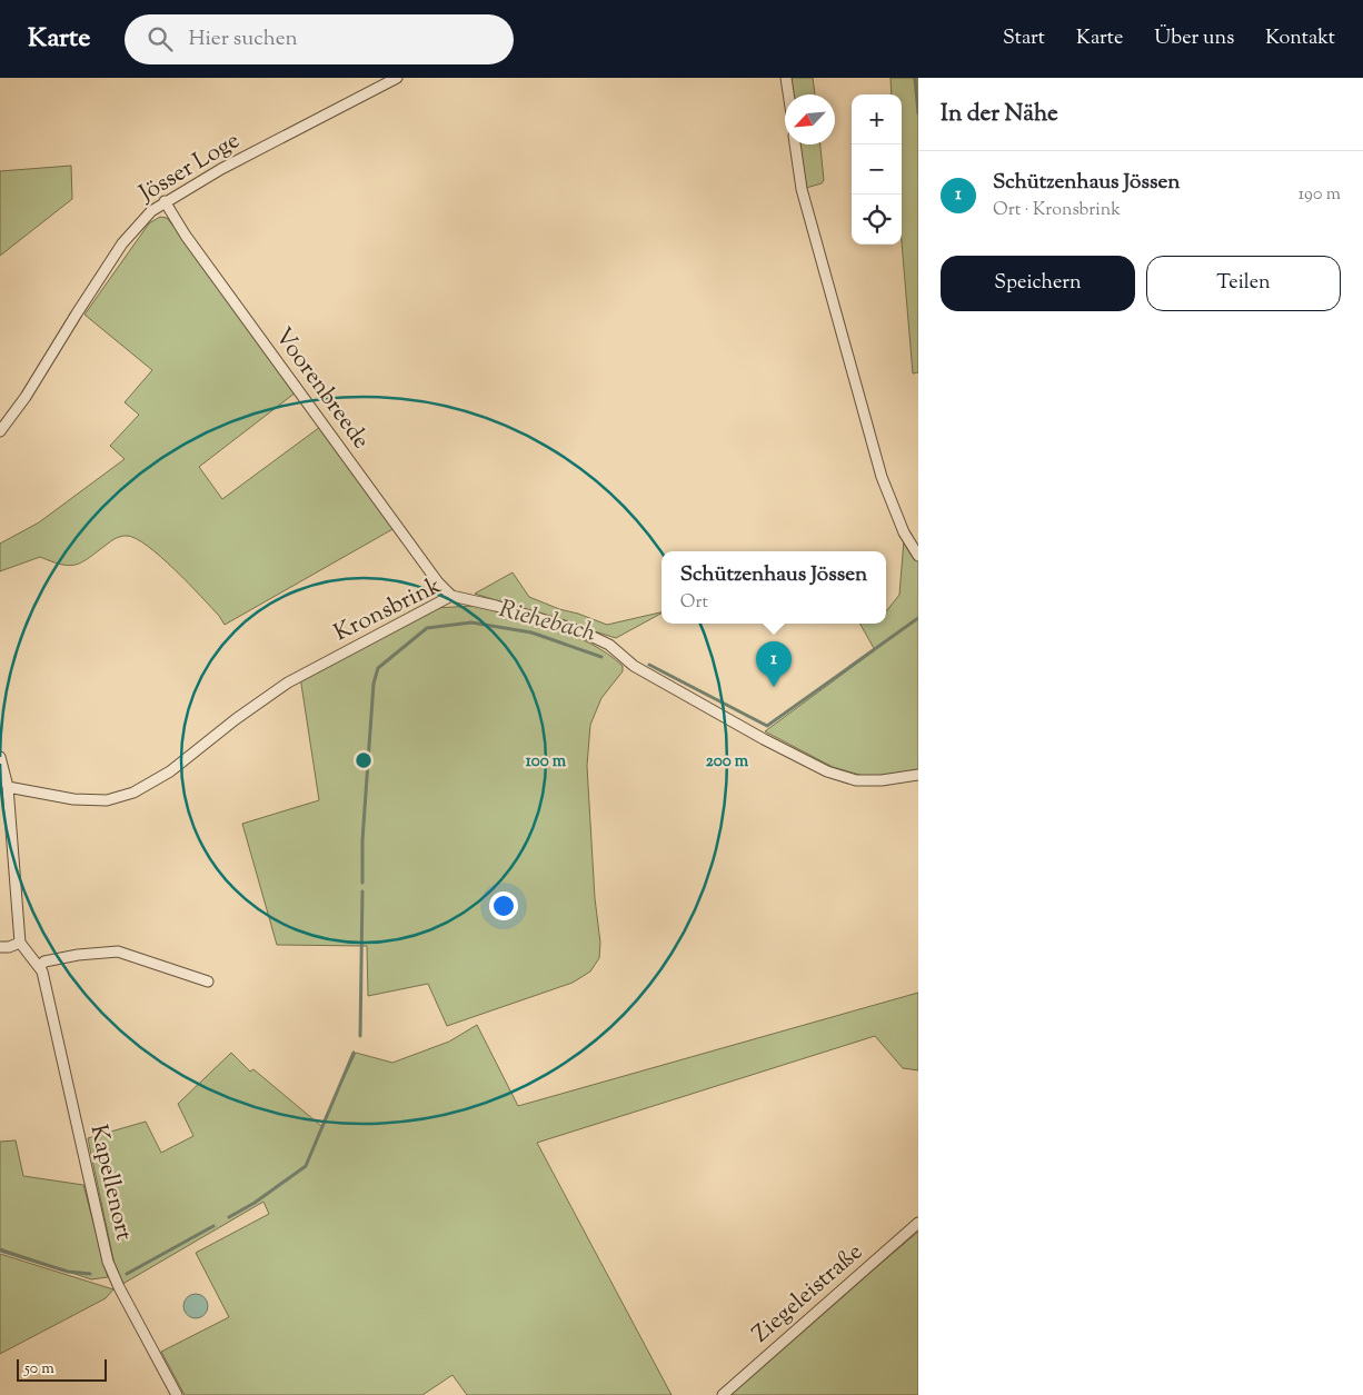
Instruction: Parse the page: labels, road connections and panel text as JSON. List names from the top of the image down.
{
  "streets": {
    "street": [
      "Jösser Loge",
      "Voorenbreede",
      "Kronsbrink",
      "Kapellenort",
      "Ziegeleistraße"
    ]
  },
  "crossings": [
    ["Jösser Loge", "Voorenbreede"],
    ["Voorenbreede", "Kronsbrink"]
  ],
  "water": ["Riehebach"],
  "scale_bar": "50 m",
  "north": "bottom left",
  "page": {
    "header": "Karte",
    "search": "Hier suchen",
    "nav": [
      "Start",
      "Karte",
      "Über uns",
      "Kontakt"
    ],
    "heading": "In der Nähe",
    "map_buttons": ["+", "−"],
    "list": [
      {
        "mark": "1",
        "name": "Schützenhaus Jössen",
        "note": "Ort · Kronsbrink",
        "value": "190 m"
      }
    ],
    "buttons": ["Speichern", "Teilen"],
    "popup": ["Schützenhaus Jössen", "Ort"],
    "pins": "1",
    "scale": "50 m"
  },
  "rings": ["100 m", "200 m"]
}
